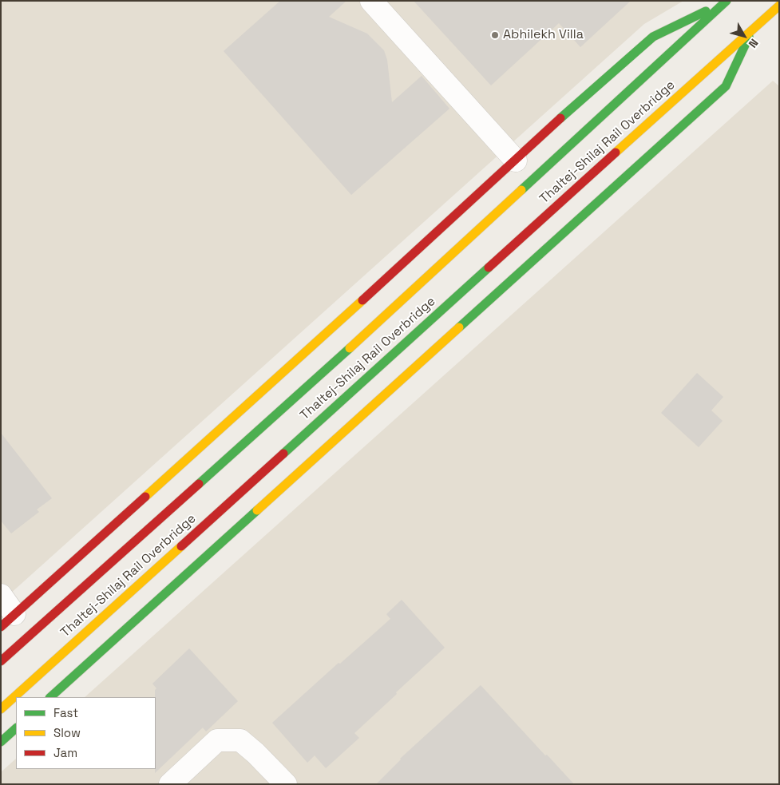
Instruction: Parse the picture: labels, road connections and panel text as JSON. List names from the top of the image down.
{
  "streets": {
    "main road": ["Thaltej-Shilaj Rail Overbridge"]
  },
  "places": ["Abhilekh Villa"],
  "legend": ["Fast", "Slow", "Jam"],
  "north": "bottom right"
}
